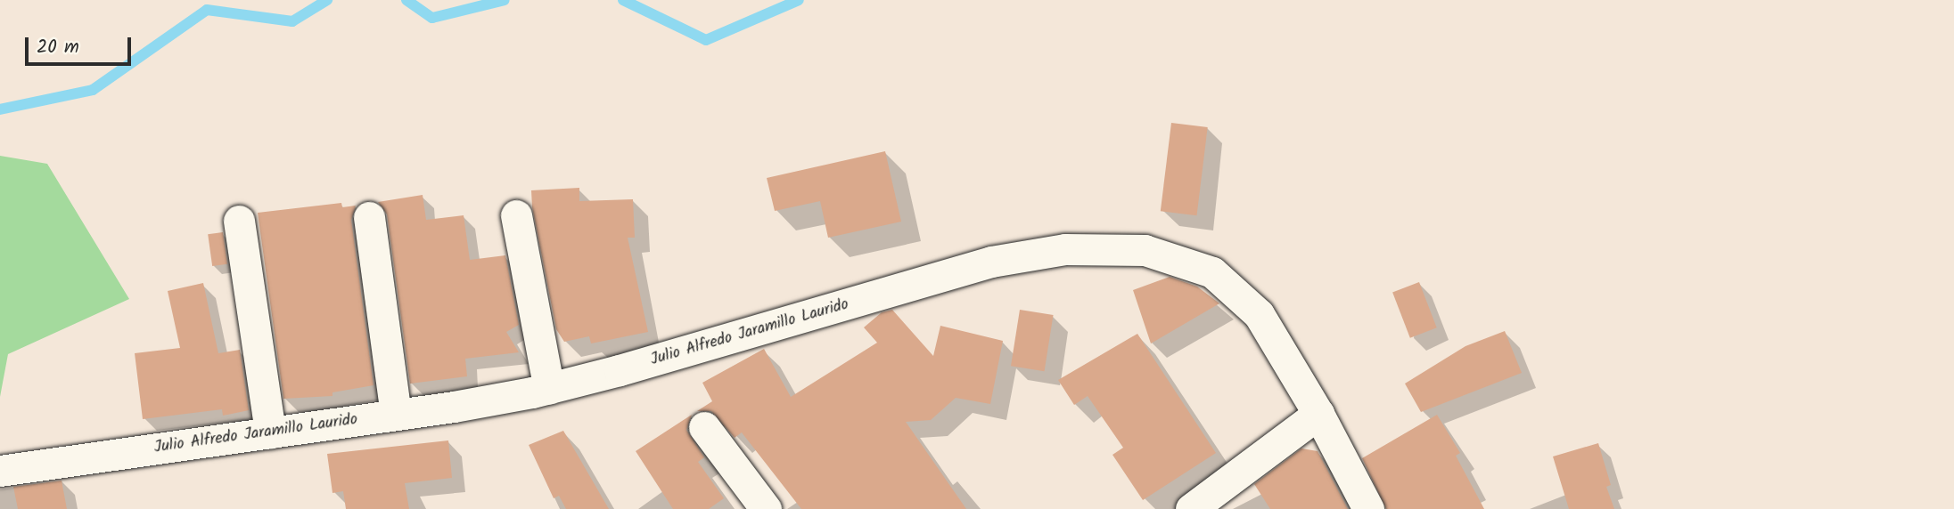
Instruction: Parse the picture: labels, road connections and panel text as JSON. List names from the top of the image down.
{
  "streets": {
    "street": ["Julio Alfredo Jaramillo Laurido"]
  },
  "scale_bar": "20 m"
}
